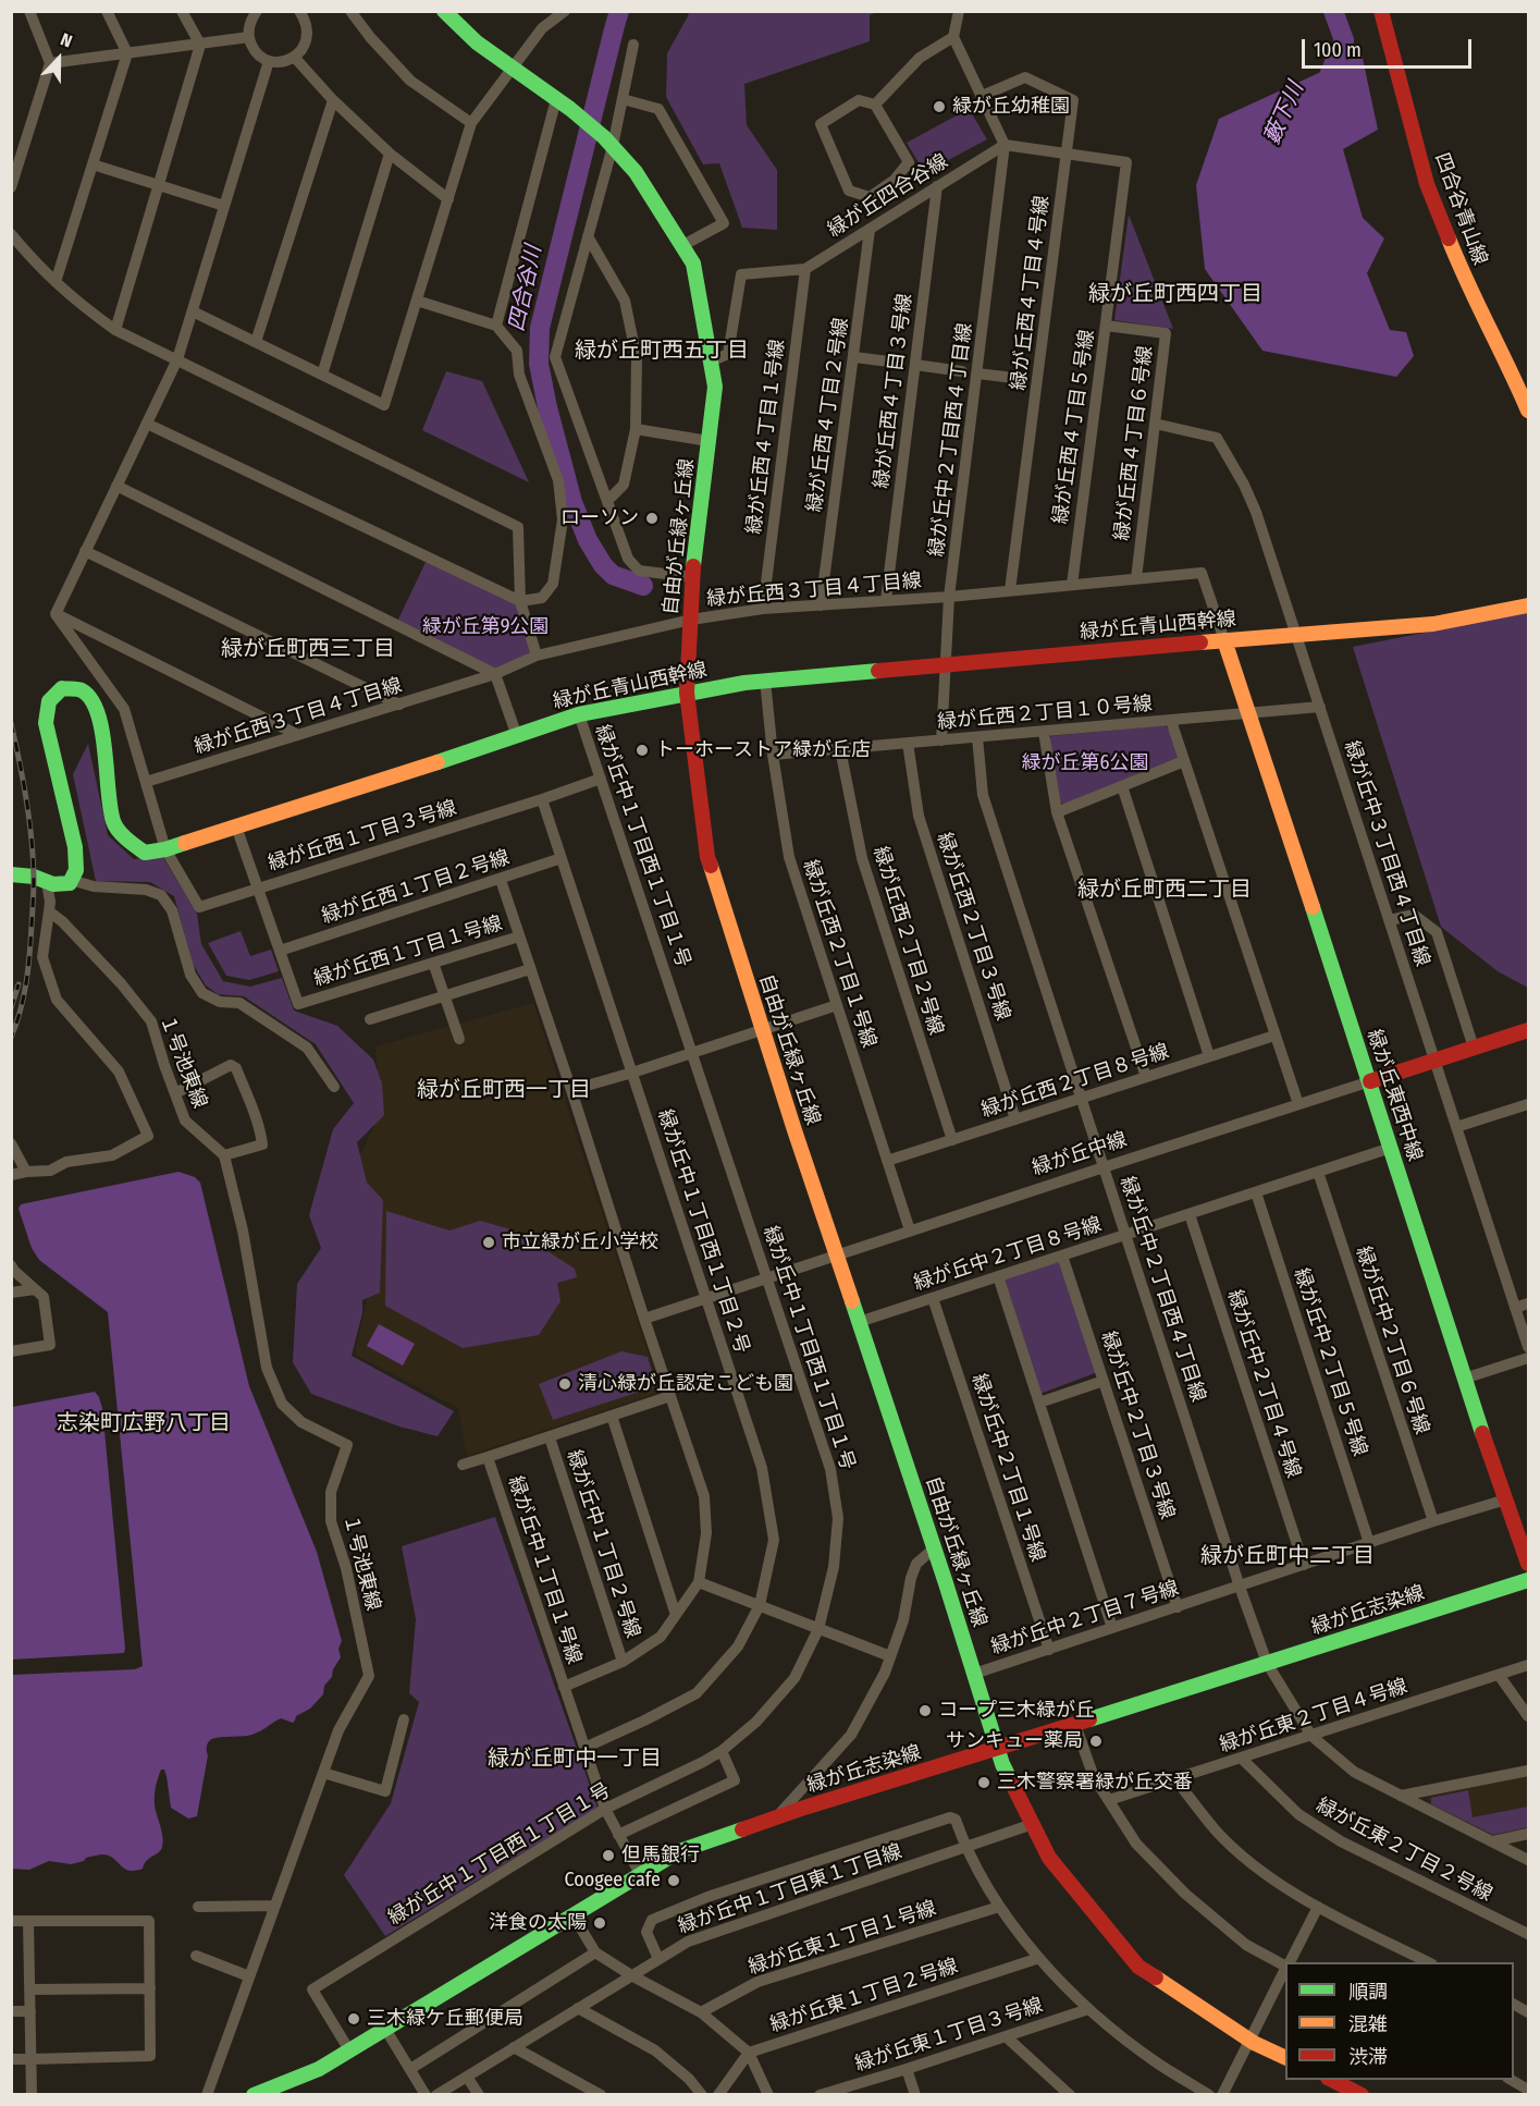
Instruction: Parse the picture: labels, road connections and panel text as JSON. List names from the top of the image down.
{
  "streets": {
    "street": [
      "緑が丘四合谷線",
      "四合谷青山線",
      "緑が丘西４丁目４号線",
      "緑が丘西４丁目３号線",
      "緑が丘西４丁目２号線",
      "緑が丘西４丁目５号線",
      "緑が丘西４丁目１号線",
      "緑が丘中２丁目西４丁目線",
      "緑が丘西４丁目６号線",
      "自由が丘緑ヶ丘線",
      "緑が丘西３丁目４丁目線",
      "緑が丘青山西幹線",
      "緑が丘西２丁目１０号線",
      "緑が丘西１丁目３号線",
      "緑が丘中１丁目西１丁目１号",
      "緑が丘中３丁目西４丁目線",
      "緑が丘西１丁目２号線",
      "緑が丘西２丁目３号線",
      "緑が丘西２丁目２号線",
      "緑が丘西１丁目１号線",
      "緑が丘西２丁目１号線",
      "１号池東線",
      "緑が丘西２丁目８号線",
      "緑が丘東西中線",
      "緑が丘中線",
      "緑が丘中１丁目西１丁目２号",
      "緑が丘中２丁目８号線",
      "緑が丘中２丁目６号線",
      "緑が丘中２丁目５号線",
      "緑が丘中２丁目４号線",
      "緑が丘中２丁目３号線",
      "緑が丘中２丁目１号線",
      "緑が丘中１丁目２号線",
      "緑が丘中１丁目１号線",
      "緑が丘志染線",
      "緑が丘中２丁目７号線",
      "緑が丘東２丁目４号線",
      "緑が丘東２丁目２号線",
      "緑が丘中１丁目東１丁目線",
      "緑が丘東１丁目１号線",
      "緑が丘東１丁目２号線",
      "緑が丘東１丁目３号線"
    ]
  },
  "crossings": [
    ["緑が丘四合谷線", "緑が丘西４丁目３号線"],
    ["緑が丘四合谷線", "緑が丘西４丁目２号線"],
    ["緑が丘四合谷線", "緑が丘西４丁目５号線"],
    ["緑が丘四合谷線", "緑が丘西４丁目１号線"],
    ["緑が丘四合谷線", "緑が丘中２丁目西４丁目線"],
    ["緑が丘四合谷線", "自由が丘緑ヶ丘線"],
    ["緑が丘西４丁目４号線", "緑が丘西４丁目５号線"],
    ["緑が丘西４丁目４号線", "緑が丘西３丁目４丁目線"],
    ["緑が丘西４丁目３号線", "緑が丘西３丁目４丁目線"],
    ["緑が丘西４丁目２号線", "緑が丘西３丁目４丁目線"],
    ["緑が丘西４丁目５号線", "緑が丘中２丁目西４丁目線"],
    ["緑が丘西４丁目５号線", "緑が丘西４丁目６号線"],
    ["緑が丘西４丁目５号線", "緑が丘西３丁目４丁目線"],
    ["緑が丘西４丁目１号線", "緑が丘西３丁目４丁目線"],
    ["緑が丘中２丁目西４丁目線", "緑が丘西３丁目４丁目線"],
    ["緑が丘中２丁目西４丁目線", "緑が丘青山西幹線"],
    ["緑が丘中２丁目西４丁目線", "緑が丘西２丁目１０号線"],
    ["緑が丘中２丁目西４丁目線", "緑が丘西２丁目８号線"],
    ["緑が丘中２丁目西４丁目線", "緑が丘中線"],
    ["緑が丘中２丁目西４丁目線", "緑が丘中２丁目８号線"],
    ["緑が丘中２丁目西４丁目線", "緑が丘志染線"],
    ["緑が丘中２丁目西４丁目線", "緑が丘中２丁目７号線"],
    ["緑が丘中２丁目西４丁目線", "緑が丘東２丁目４号線"],
    ["緑が丘西４丁目６号線", "緑が丘西３丁目４丁目線"],
    ["緑が丘西４丁目６号線", "緑が丘中３丁目西４丁目線"],
    ["自由が丘緑ヶ丘線", "緑が丘西３丁目４丁目線"],
    ["自由が丘緑ヶ丘線", "緑が丘青山西幹線"],
    ["自由が丘緑ヶ丘線", "緑が丘中線"],
    ["自由が丘緑ヶ丘線", "緑が丘中２丁目８号線"],
    ["自由が丘緑ヶ丘線", "緑が丘志染線"],
    ["自由が丘緑ヶ丘線", "緑が丘中２丁目７号線"],
    ["自由が丘緑ヶ丘線", "緑が丘中１丁目東１丁目線"],
    ["緑が丘西３丁目４丁目線", "緑が丘青山西幹線"],
    ["緑が丘西３丁目４丁目線", "緑が丘東西中線"],
    ["緑が丘青山西幹線", "緑が丘西１丁目３号線"],
    ["緑が丘青山西幹線", "緑が丘中１丁目西１丁目１号"],
    ["緑が丘青山西幹線", "緑が丘中３丁目西４丁目線"],
    ["緑が丘青山西幹線", "緑が丘西１丁目１号線"],
    ["緑が丘青山西幹線", "緑が丘西２丁目１号線"],
    ["緑が丘青山西幹線", "緑が丘東西中線"],
    ["緑が丘西２丁目１０号線", "緑が丘中３丁目西４丁目線"],
    ["緑が丘西２丁目１０号線", "緑が丘西２丁目３号線"],
    ["緑が丘西２丁目１０号線", "緑が丘西２丁目２号線"],
    ["緑が丘西２丁目１０号線", "緑が丘西２丁目１号線"],
    ["緑が丘西２丁目１０号線", "緑が丘東西中線"],
    ["緑が丘西１丁目３号線", "緑が丘中１丁目西１丁目１号"],
    ["緑が丘西１丁目３号線", "緑が丘西１丁目１号線"],
    ["緑が丘西１丁目３号線", "緑が丘中１丁目西１丁目２号"],
    ["緑が丘中１丁目西１丁目１号", "緑が丘中線"],
    ["緑が丘中１丁目西１丁目１号", "緑が丘中１丁目１号線"],
    ["緑が丘中１丁目西１丁目１号", "緑が丘志染線"],
    ["緑が丘中３丁目西４丁目線", "緑が丘中線"],
    ["緑が丘西１丁目２号線", "緑が丘西１丁目１号線"],
    ["緑が丘西１丁目２号線", "緑が丘中１丁目西１丁目２号"],
    ["緑が丘西２丁目３号線", "緑が丘西２丁目８号線"],
    ["緑が丘西２丁目２号線", "緑が丘西２丁目８号線"],
    ["緑が丘西２丁目１号線", "緑が丘西２丁目８号線"],
    ["緑が丘西２丁目１号線", "緑が丘中線"],
    ["緑が丘東西中線", "緑が丘中線"],
    ["緑が丘東西中線", "緑が丘中２丁目８号線"],
    ["緑が丘東西中線", "緑が丘中２丁目７号線"],
    ["緑が丘中線", "緑が丘中１丁目西１丁目２号"],
    ["緑が丘中１丁目西１丁目２号", "緑が丘中１丁目１号線"],
    ["緑が丘中２丁目８号線", "緑が丘中２丁目６号線"],
    ["緑が丘中２丁目８号線", "緑が丘中２丁目５号線"],
    ["緑が丘中２丁目８号線", "緑が丘中２丁目４号線"],
    ["緑が丘中２丁目８号線", "緑が丘中２丁目３号線"],
    ["緑が丘中２丁目８号線", "緑が丘中２丁目１号線"],
    ["緑が丘中２丁目６号線", "緑が丘中２丁目７号線"],
    ["緑が丘中２丁目５号線", "緑が丘中２丁目７号線"],
    ["緑が丘中２丁目４号線", "緑が丘中２丁目７号線"],
    ["緑が丘中２丁目３号線", "緑が丘中２丁目７号線"],
    ["緑が丘中２丁目１号線", "緑が丘中２丁目７号線"],
    ["緑が丘中１丁目２号線", "緑が丘中１丁目１号線"],
    ["緑が丘中１丁目１号線", "緑が丘志染線"],
    ["緑が丘東２丁目４号線", "緑が丘東２丁目２号線"]
  ],
  "districts": [
    "緑が丘町西四丁目",
    "緑が丘町西五丁目",
    "緑が丘町西三丁目",
    "緑が丘町西二丁目",
    "緑が丘町西一丁目",
    "志染町広野八丁目",
    "緑が丘町中二丁目",
    "緑が丘町中一丁目"
  ],
  "water": ["藪下川", "四合谷川"],
  "parks": ["緑が丘第9公園", "緑が丘第6公園"],
  "places": [
    "緑が丘幼稚園",
    "ローソン",
    "トーホーストア緑が丘店",
    "市立緑が丘小学校",
    "清心緑が丘認定こども園",
    "コープ三木緑が丘",
    "サンキュー薬局",
    "三木警察署緑が丘交番",
    "但馬銀行",
    "Coogee cafe",
    "洋食の太陽",
    "三木緑ケ丘郵便局"
  ],
  "legend": ["順調", "混雑", "渋滞"],
  "scale_bar": "100 m",
  "north": "top"
}
